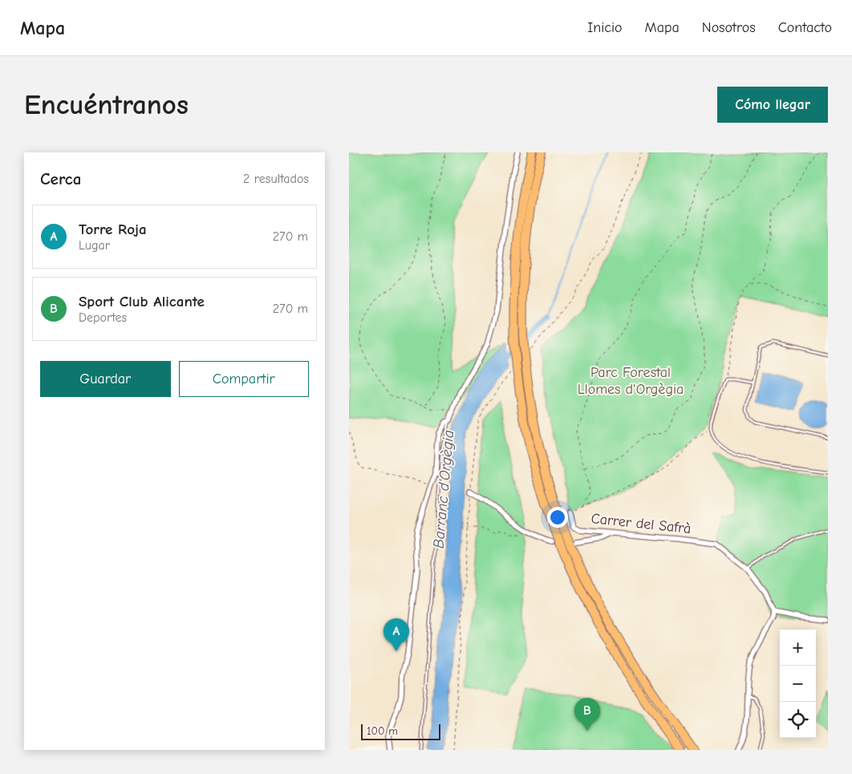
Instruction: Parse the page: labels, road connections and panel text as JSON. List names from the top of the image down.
{
  "streets": {
    "street": ["Carrer del Safrà"]
  },
  "water": ["Barranc d'Orgègia"],
  "parks": ["Parc Forestal Llomes d'Orgègia"],
  "scale_bar": "100 m",
  "page": {
    "header": "Mapa",
    "nav": [
      "Inicio",
      "Mapa",
      "Nosotros",
      "Contacto"
    ],
    "buttons": [
      "Cómo llegar",
      ["Guardar", "Compartir"]
    ],
    "title": "Encuéntranos",
    "heading": ["Cerca", "2 resultados"],
    "list": [
      {
        "mark": "A",
        "name": "Torre Roja",
        "note": "Lugar",
        "value": "270 m"
      },
      {
        "mark": "B",
        "name": "Sport Club Alicante",
        "note": "Deportes",
        "value": "270 m"
      }
    ],
    "pins": ["A", "B"],
    "map_buttons": ["+", "−"],
    "scale": "100 m"
  }
}
